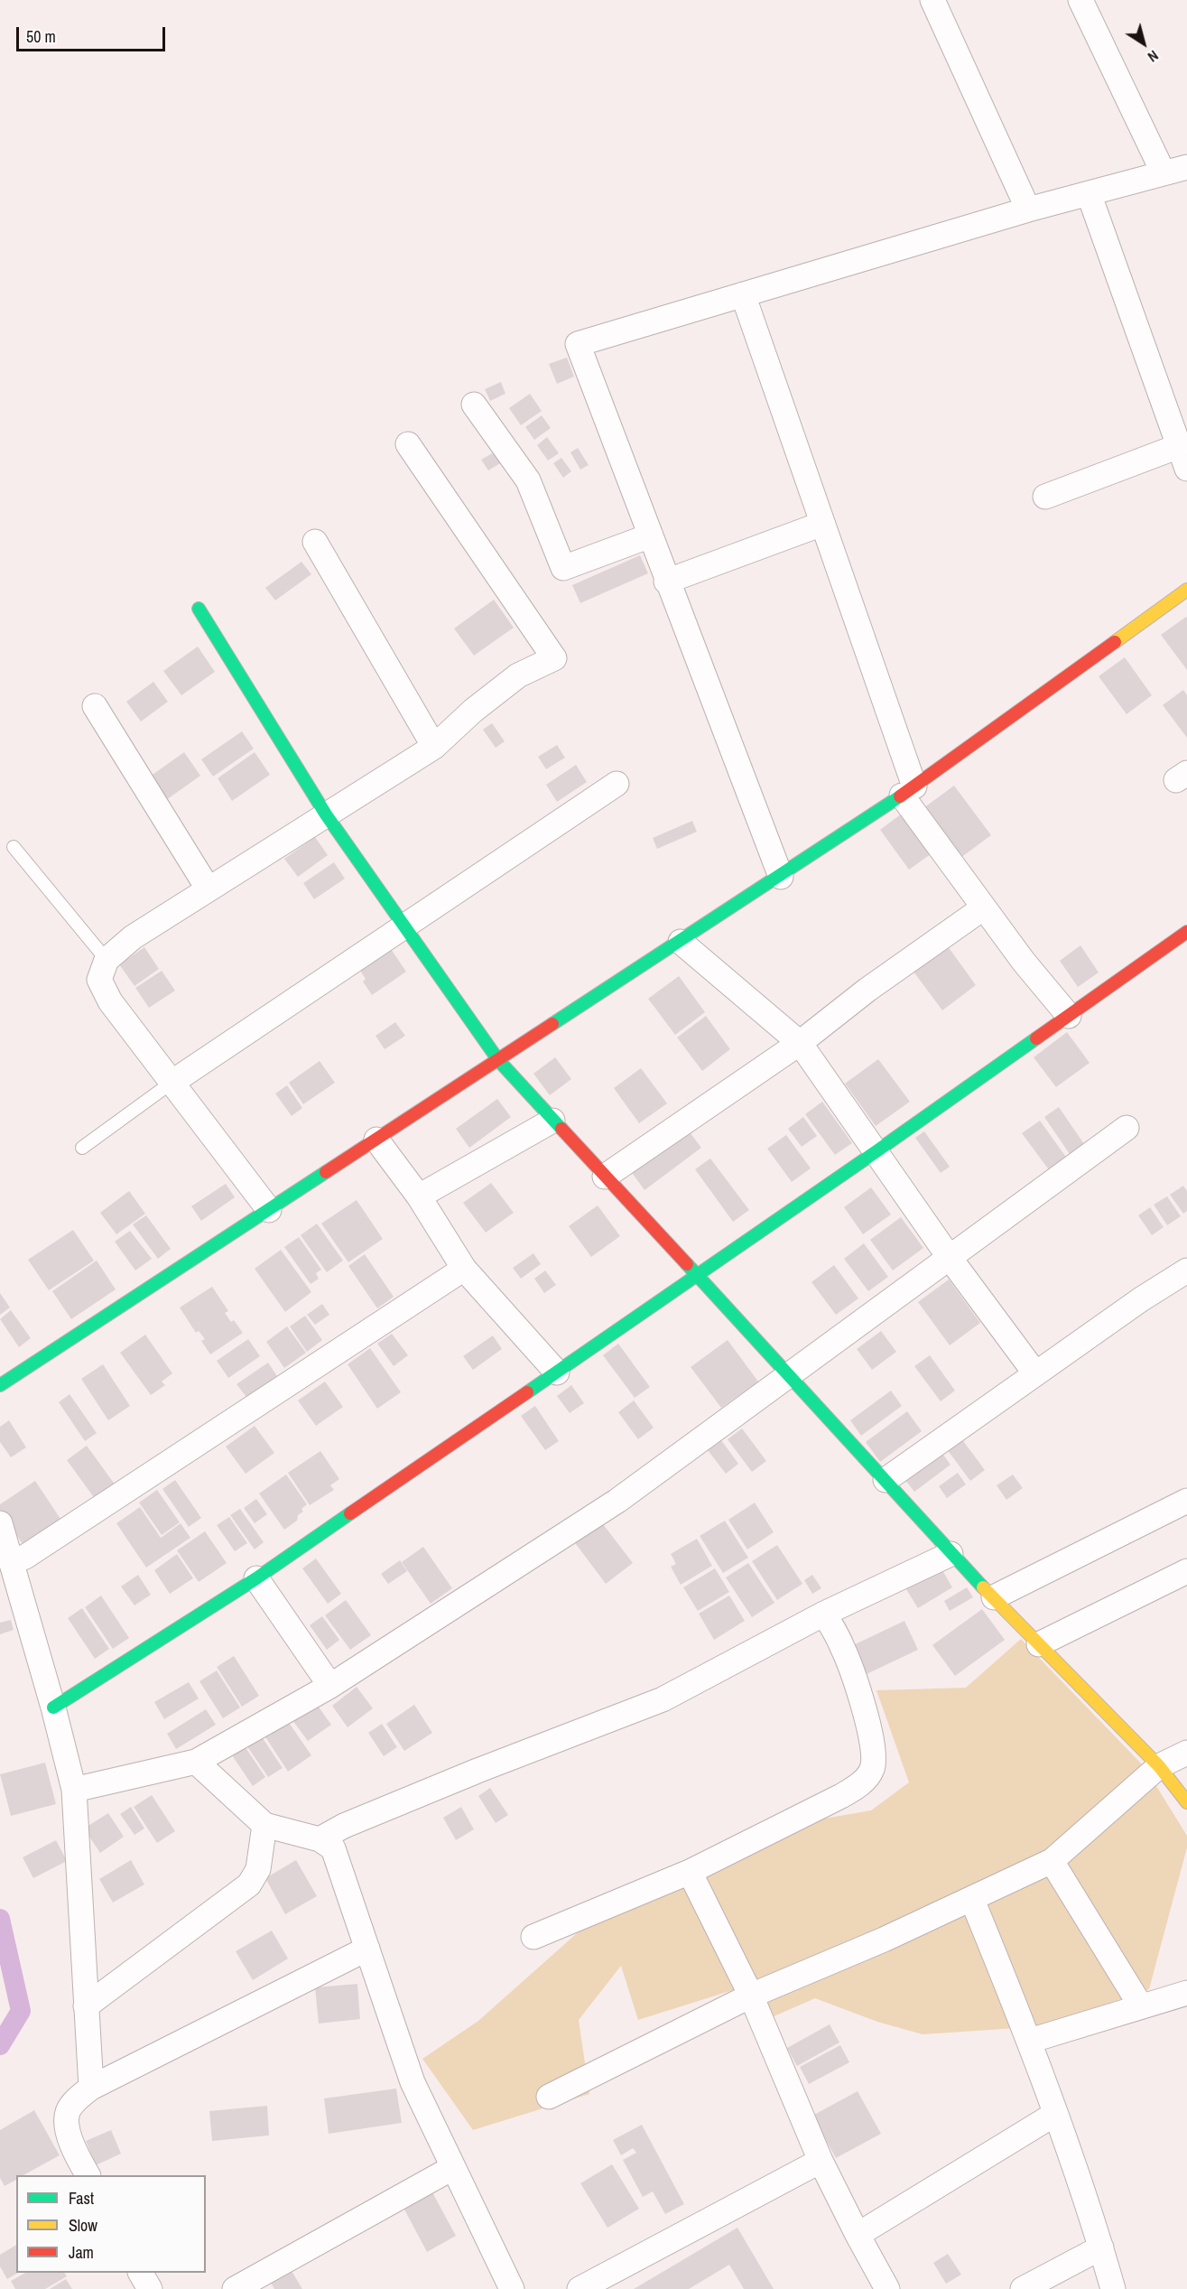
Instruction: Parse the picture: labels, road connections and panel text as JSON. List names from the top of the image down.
{
  "legend": ["Fast", "Slow", "Jam"],
  "scale_bar": "50 m",
  "north": "bottom right"
}
